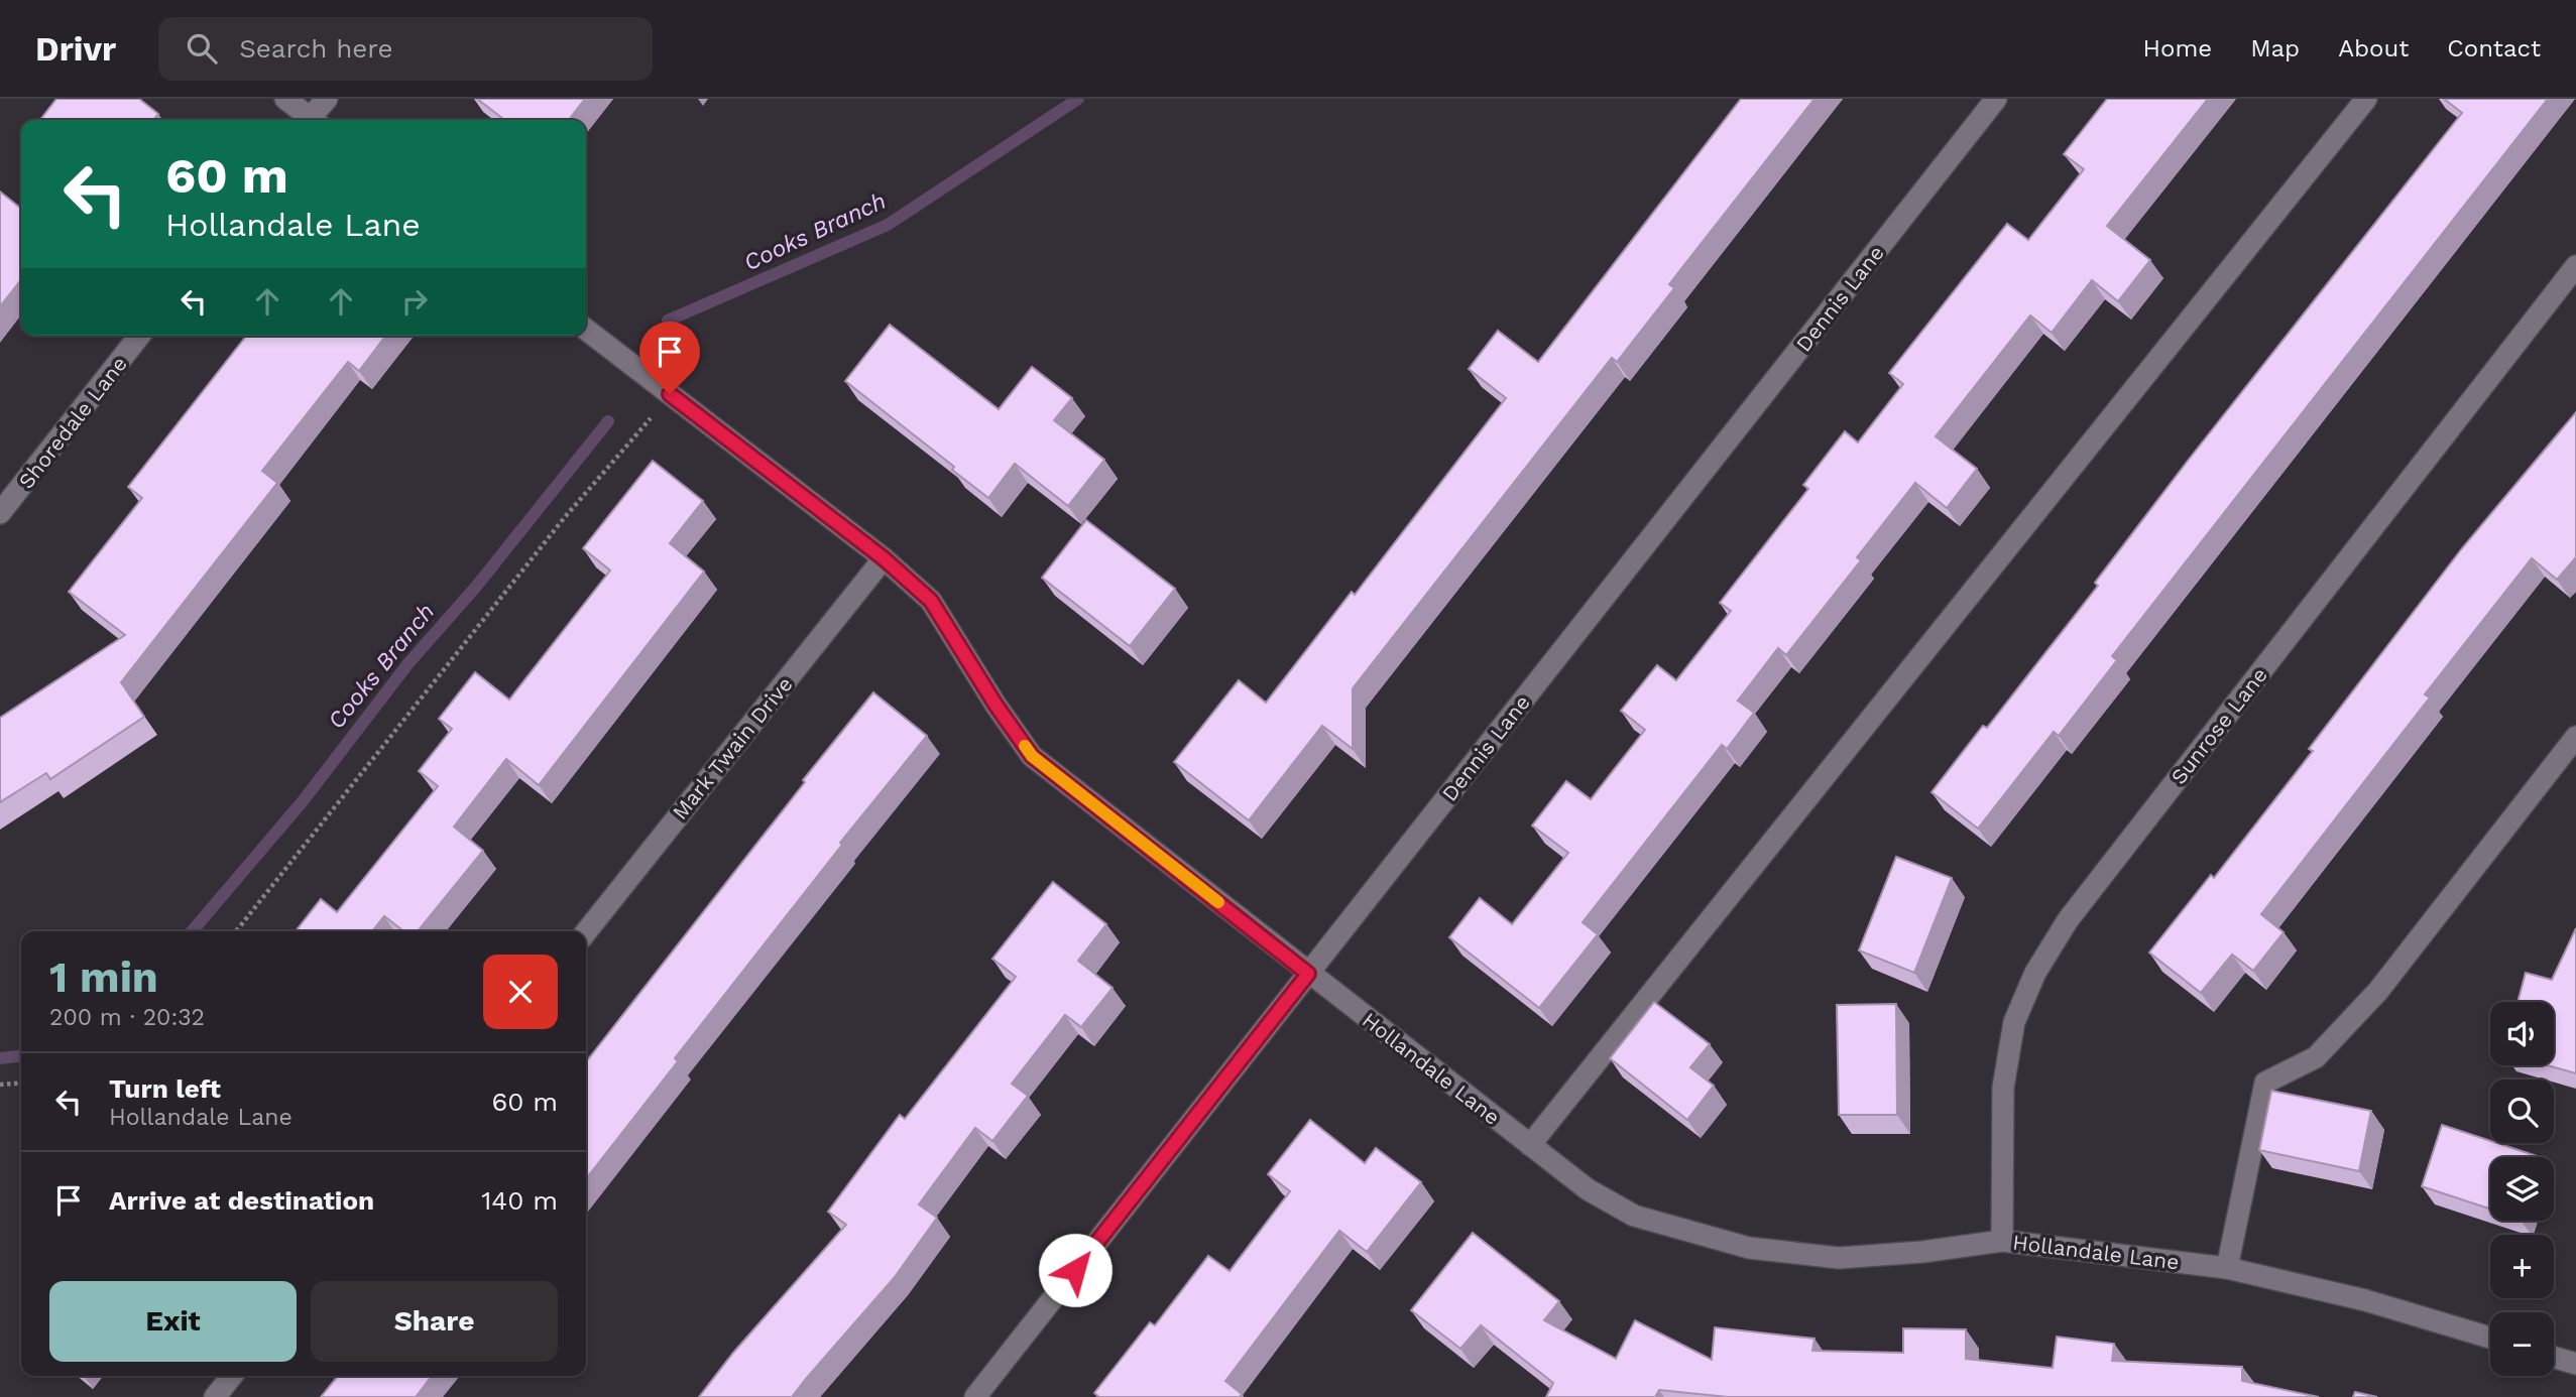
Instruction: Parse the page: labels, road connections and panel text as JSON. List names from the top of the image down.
{
  "streets": {
    "street": [
      "Dennis Lane",
      "Shoredale Lane",
      "Sunrose Lane",
      "Mark Twain Drive",
      "Hollandale Lane"
    ]
  },
  "crossings": [
    ["Dennis Lane", "Hollandale Lane"],
    ["Sunrose Lane", "Hollandale Lane"],
    ["Mark Twain Drive", "Hollandale Lane"]
  ],
  "water": ["Cooks Branch"],
  "page": {
    "header": "Drivr",
    "search": "Search here",
    "nav": [
      "Home",
      "Map",
      "About",
      "Contact"
    ],
    "turn": ["60 m", "Hollandale Lane"],
    "heading": ["1 min", "200 m · 20:32"],
    "map_buttons": ["+", "−"],
    "list": [
      {
        "name": "Turn left",
        "note": "Hollandale Lane",
        "value": "60 m"
      },
      {
        "name": "Arrive at destination",
        "value": "140 m"
      }
    ],
    "buttons": ["Exit", "Share"]
  }
}
